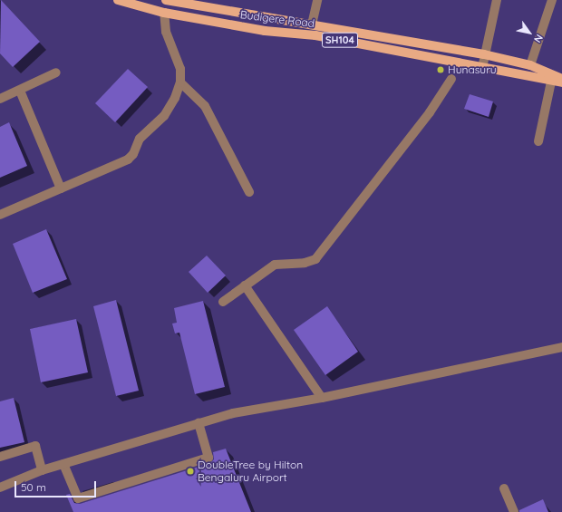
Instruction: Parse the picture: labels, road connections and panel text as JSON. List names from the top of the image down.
{
  "streets": {
    "main road": ["Budigere Road", "SH104"]
  },
  "places": ["Hunasuru", "DoubleTree by Hilton Bengaluru Airport"],
  "scale_bar": "50 m",
  "north": "bottom right"
}
